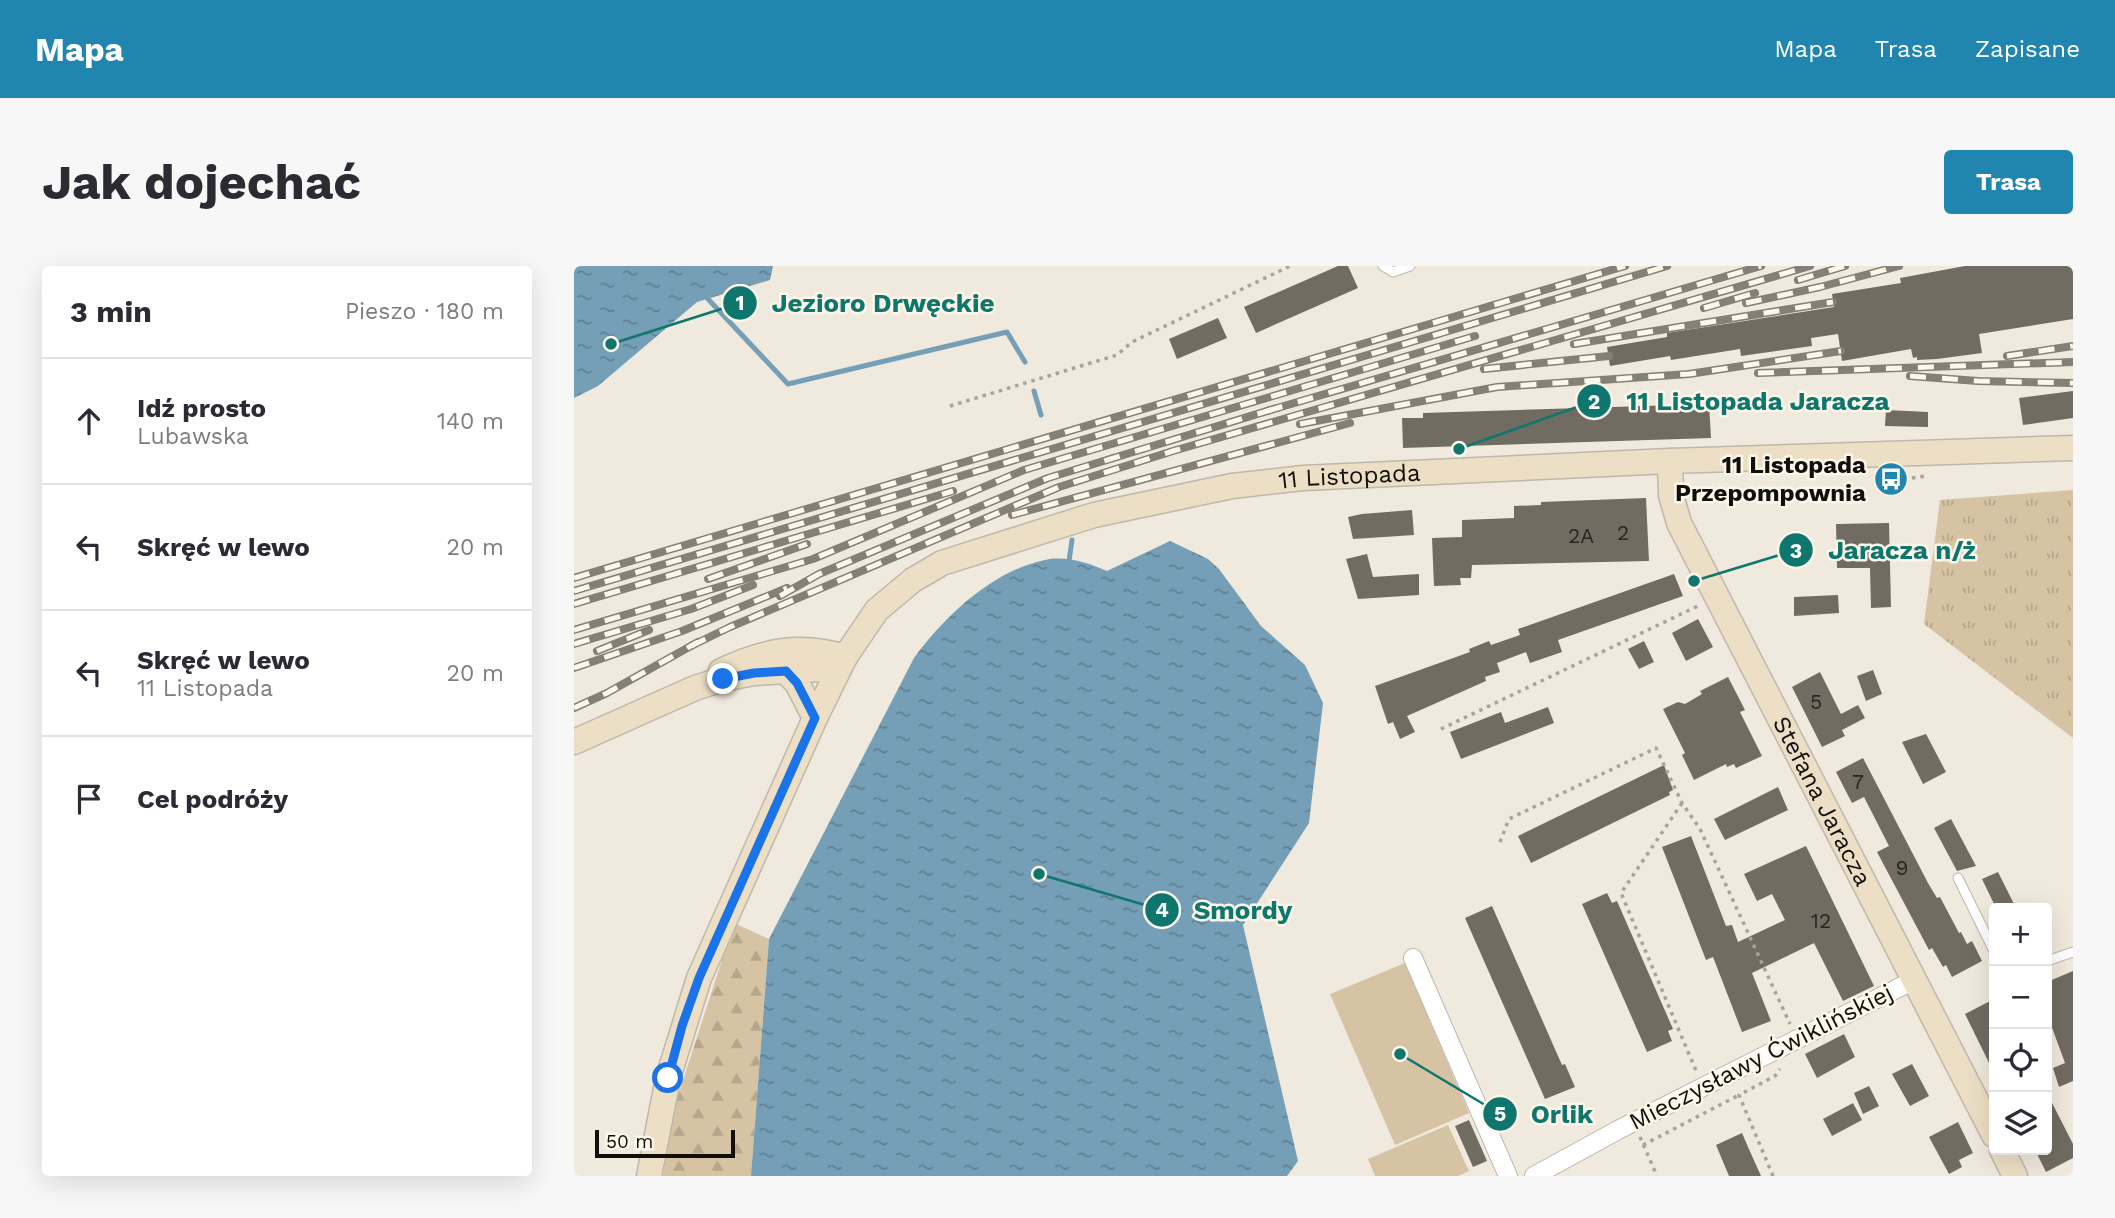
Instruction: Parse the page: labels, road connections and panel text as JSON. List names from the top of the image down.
{
  "streets": {
    "main road": ["11 Listopada", "Stefana Jaracza"],
    "street": ["Mieczysławy Ćwiklińskiej"]
  },
  "crossings": [
    ["11 Listopada", "Stefana Jaracza"],
    ["Stefana Jaracza", "Mieczysławy Ćwiklińskiej"]
  ],
  "places": {
    "other": [
      "Jezioro Drwęckie",
      "11 Listopada Jaracza",
      "Jaracza n/ż",
      "Smordy",
      "Orlik"
    ],
    "bus stop": ["11 Listopada Przepompownia"]
  },
  "house_numbers": [
    "2",
    "2A",
    "5",
    "7",
    "9",
    "12"
  ],
  "scale_bar": "50 m",
  "page": {
    "header": "Mapa",
    "nav": ["Mapa", "Trasa", "Zapisane"],
    "buttons": "Trasa",
    "title": "Jak dojechać",
    "heading": ["3 min", "Pieszo · 180 m"],
    "list": [
      ["Idź prosto", "Lubawska", "140 m"],
      ["Skręć w lewo", "20 m"],
      ["Skręć w lewo", "11 Listopada", "20 m"],
      "Cel podróży"
    ],
    "map_buttons": ["+", "−"],
    "scale": "50 m"
  }
}
